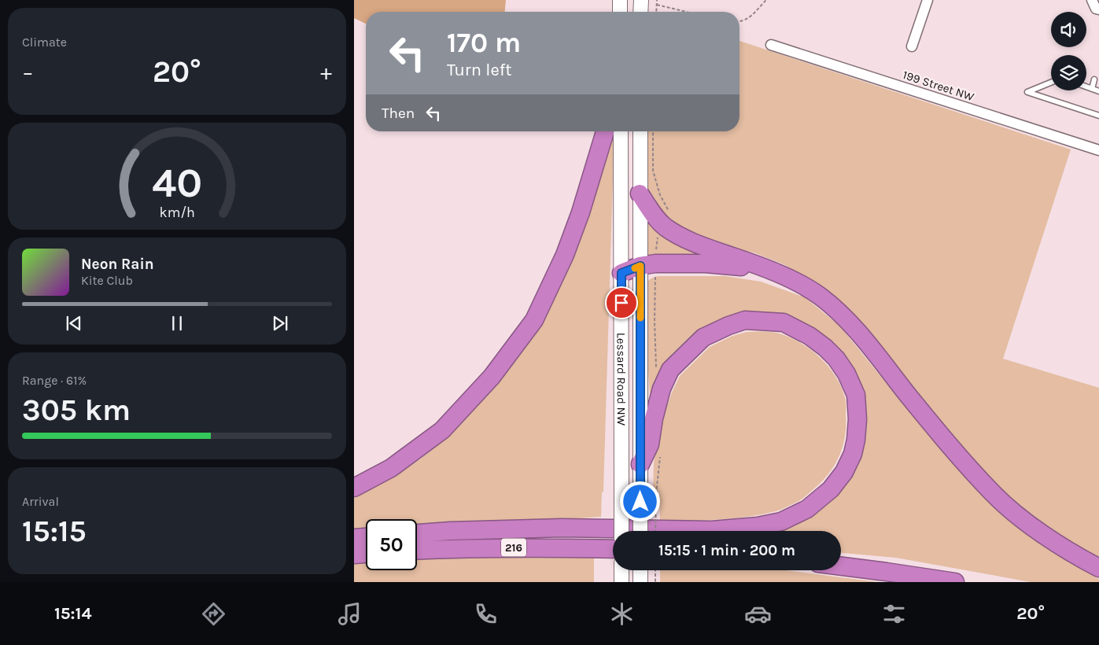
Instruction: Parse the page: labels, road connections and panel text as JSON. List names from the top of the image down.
{
  "streets": {
    "highway": ["216"],
    "main road": ["Lessard Road NW"],
    "street": ["199 Street NW"]
  },
  "page": {
    "tile": [
      "Climate",
      ["Range · 61%", "305 km"],
      ["Arrival", "15:15"]
    ],
    "turn": ["170 m", "Turn left"],
    "heat": ["−", "20°", "+"],
    "then": "Then",
    "song": ["Neon Rain", "Kite Club"],
    "limit": "50",
    "trip": "15:15 · 1 min · 200 m",
    "tabs": ["15:14", "20°"],
    "gauge": ["40", "km/h"]
  }
}
